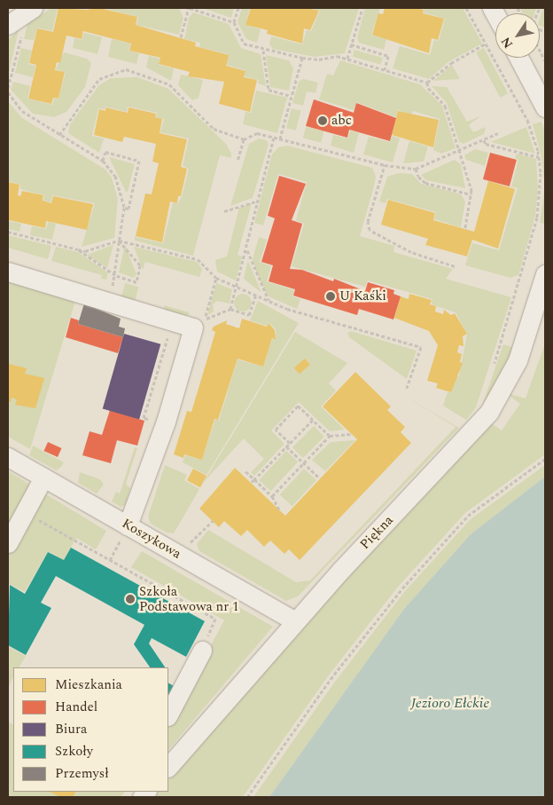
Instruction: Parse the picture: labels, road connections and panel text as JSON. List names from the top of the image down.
{
  "streets": {
    "street": ["Piękna", "Koszykowa"]
  },
  "crossings": [
    ["Piękna", "Koszykowa"]
  ],
  "water": ["Jezioro Ełckie"],
  "places": ["abc", "U Kaśki", "Szkoła Podstawowa nr 1"],
  "legend": [
    "Mieszkania",
    "Handel",
    "Biura",
    "Szkoły",
    "Przemysł"
  ],
  "north": "bottom left"
}
